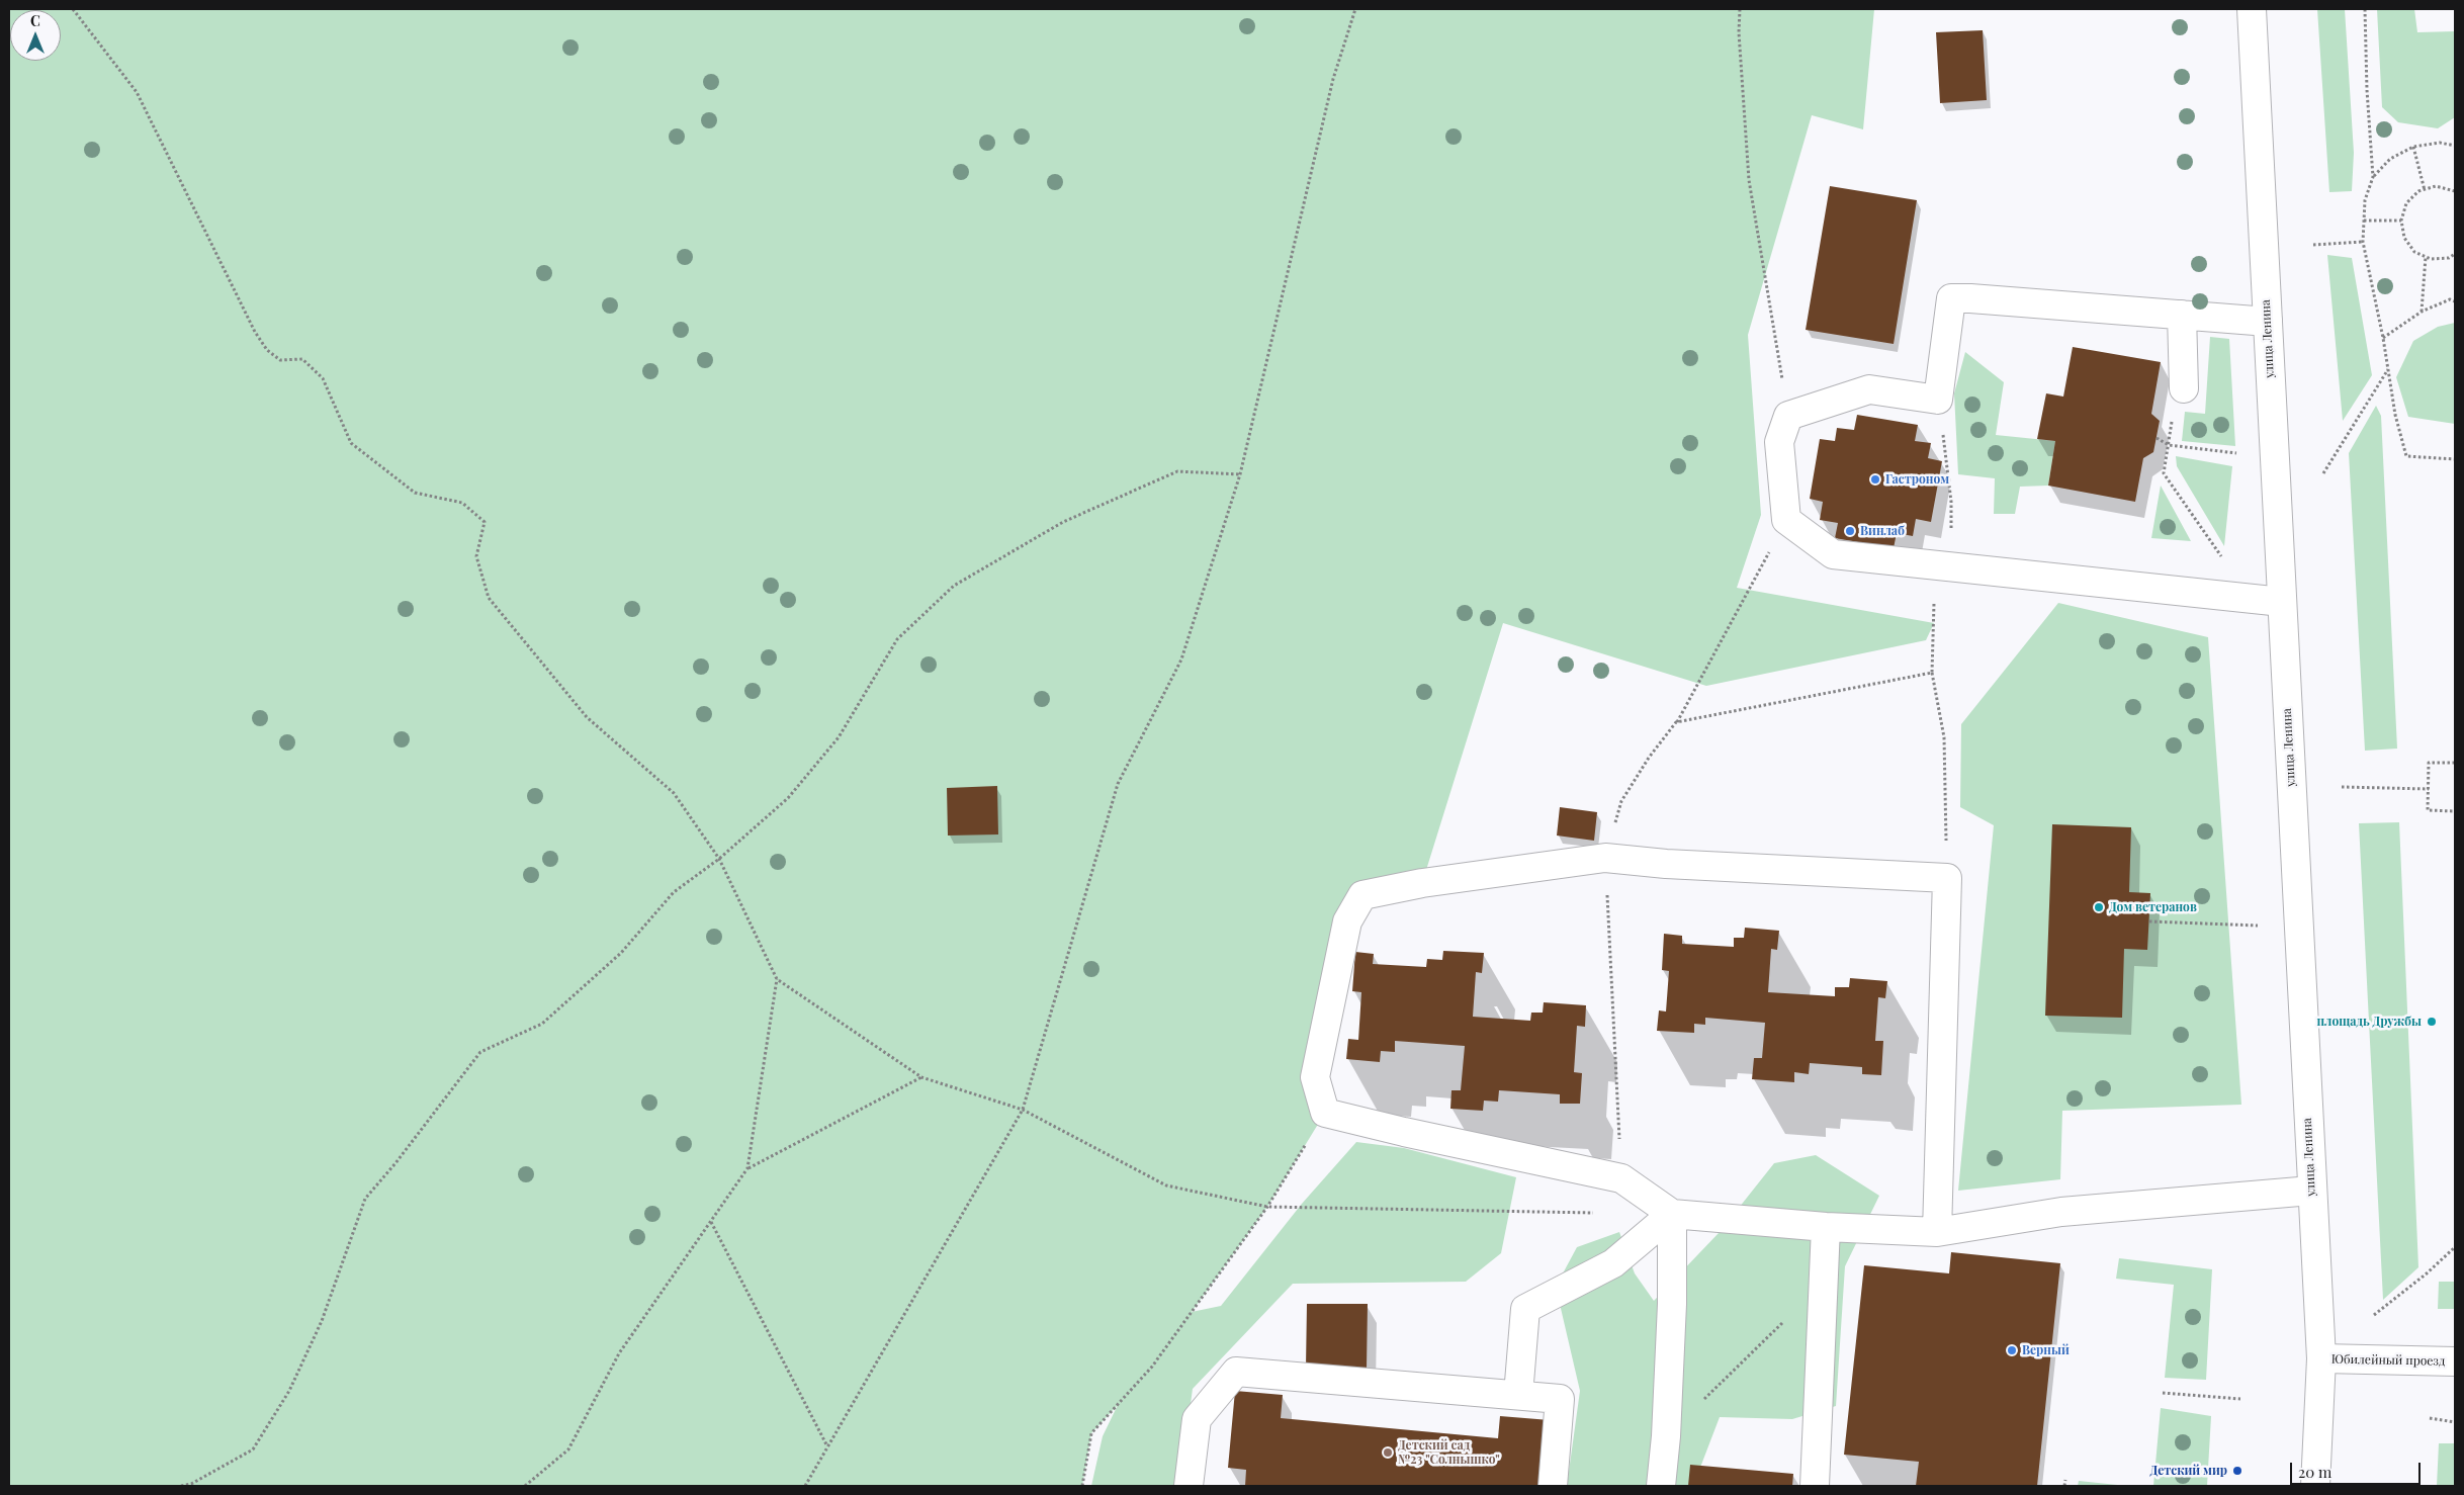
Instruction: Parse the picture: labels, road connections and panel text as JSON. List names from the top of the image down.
{
  "streets": {
    "main road": ["улица Ленина", "Юбилейный проезд"]
  },
  "crossings": [
    ["улица Ленина", "Юбилейный проезд"]
  ],
  "places": [
    "Гастроном",
    "Винлаб",
    "Дом ветеранов",
    "площадь Дружбы",
    "Верный",
    "Детский сад №23 \"Солнышко\"",
    "Детский мир"
  ],
  "scale_bar": "20 m",
  "north": "top"
}
